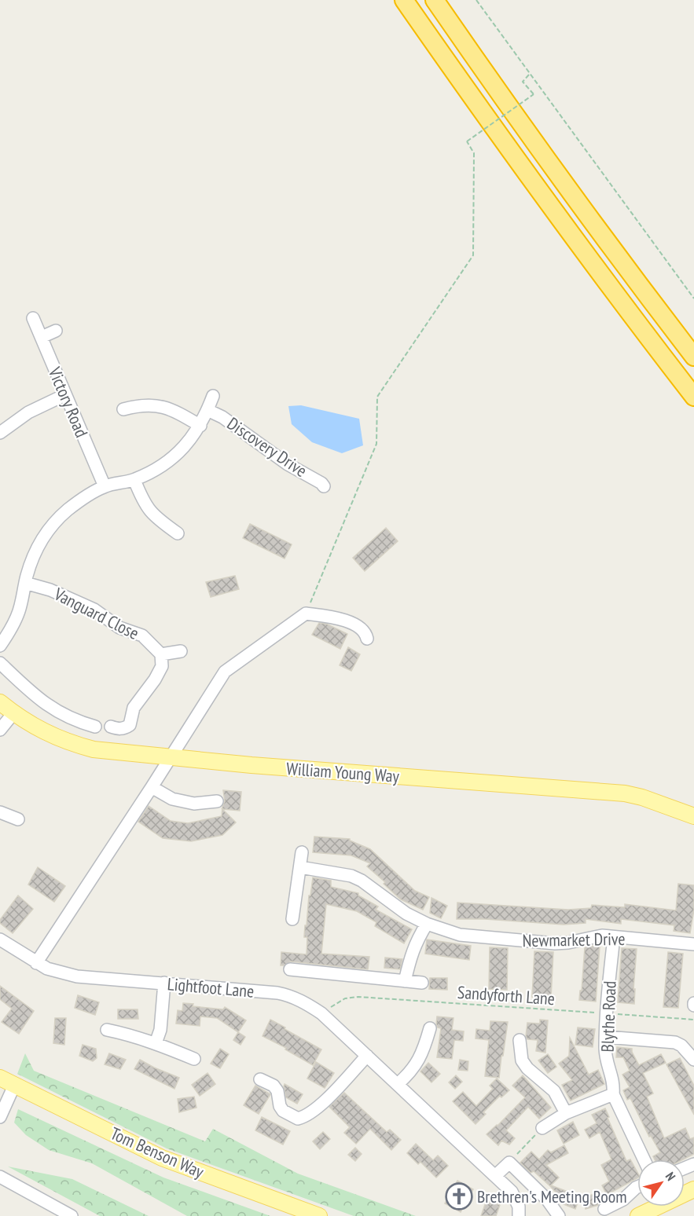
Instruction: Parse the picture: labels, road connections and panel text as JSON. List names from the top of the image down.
{
  "streets": {
    "main road": ["William Young Way", "Tom Benson Way"],
    "street": [
      "Victory Road",
      "Discovery Drive",
      "Vanguard Close",
      "Newmarket Drive",
      "Lightfoot Lane",
      "Blythe Road"
    ],
    "path": ["Sandyforth Lane"]
  },
  "crossings": [
    ["Victory Road", "Discovery Drive"],
    ["Discovery Drive", "Vanguard Close"],
    ["Newmarket Drive", "Blythe Road"],
    ["Lightfoot Lane", "Sandyforth Lane"],
    ["Sandyforth Lane", "Blythe Road"]
  ],
  "places": {
    "church": ["Brethren's Meeting Room"]
  },
  "north": "top right"
}
